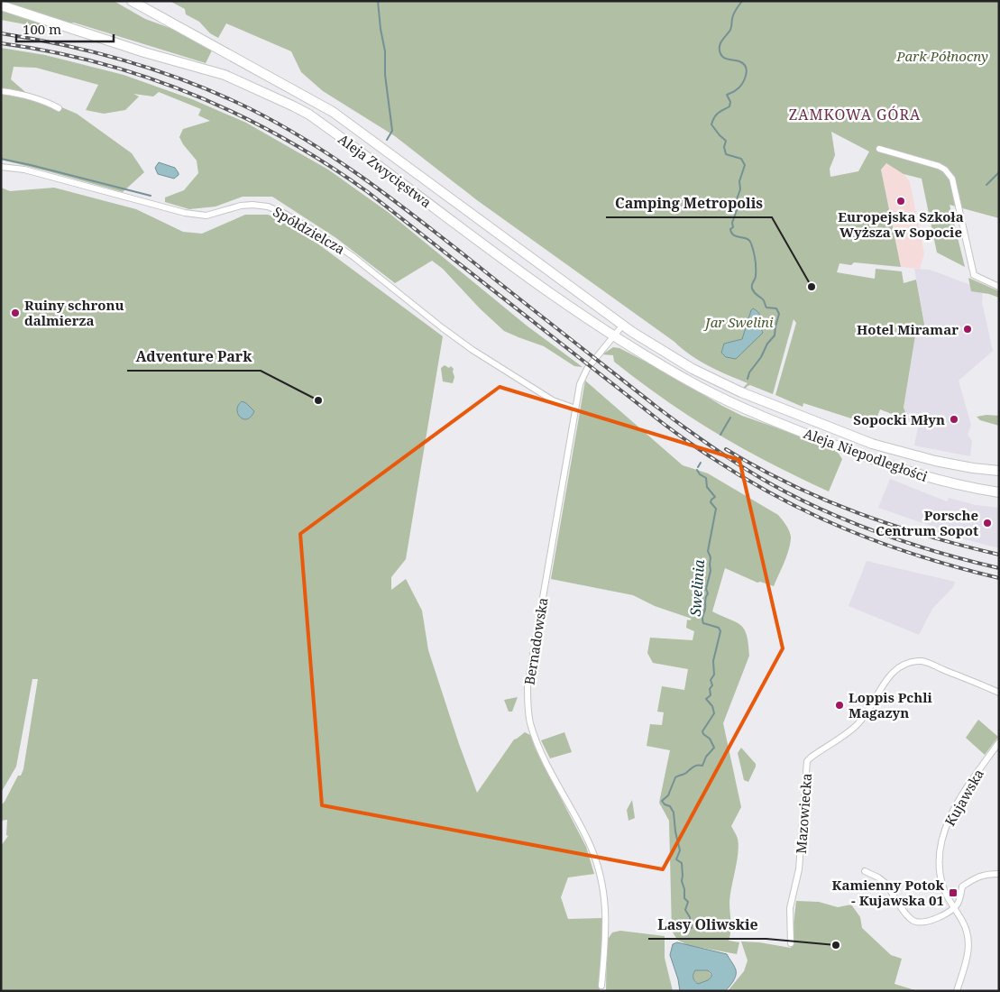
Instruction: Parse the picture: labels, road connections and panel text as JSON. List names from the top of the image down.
{
  "streets": {
    "main road": ["Aleja Zwycięstwa", "Aleja Niepodległości"],
    "street": [
      "Spółdzielcza",
      "Bernadowska",
      "Kujawska",
      "Mazowiecka"
    ]
  },
  "crossings": [
    ["Aleja Zwycięstwa", "Aleja Niepodległości"],
    ["Aleja Zwycięstwa", "Bernadowska"],
    ["Spółdzielcza", "Bernadowska"]
  ],
  "districts": ["ZAMKOWA GÓRA"],
  "water": ["Swelinia"],
  "parks": ["Park Północny", "Jar Swelini"],
  "places": {
    "other": [
      "Europejska Szkoła Wyższa w Sopocie",
      "Camping Metropolis",
      "Ruiny schronu dalmierza",
      "Hotel Miramar",
      "Adventure Park",
      "Sopocki Młyn",
      "Porsche Centrum Sopot",
      "Loppis Pchli Magazyn",
      "Lasy Oliwskie"
    ],
    "transit": ["Kamienny Potok - Kujawska 01"]
  },
  "scale_bar": "100 m"
}
